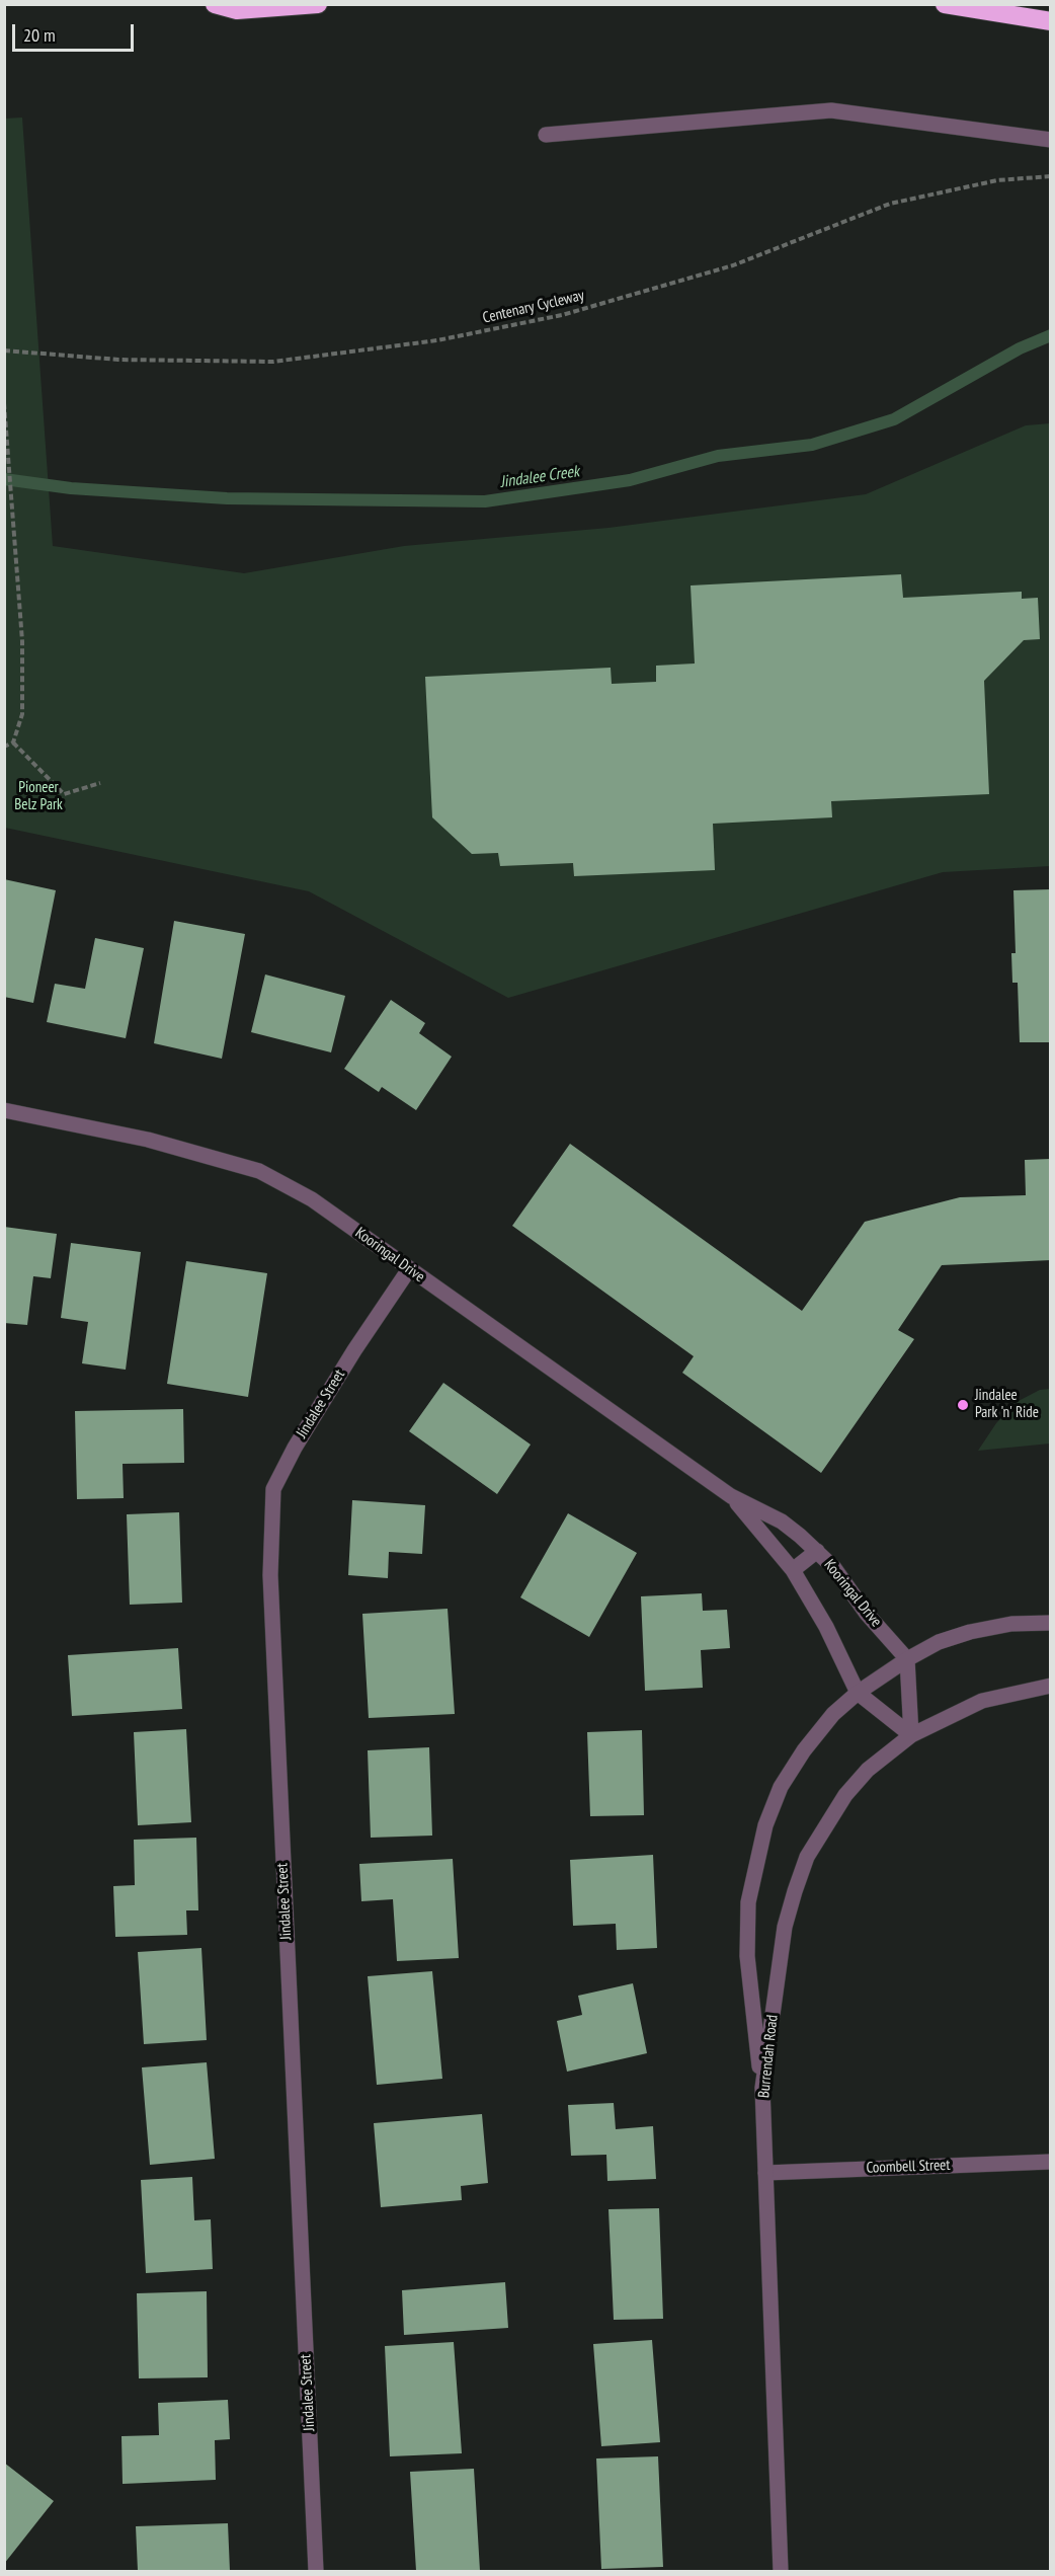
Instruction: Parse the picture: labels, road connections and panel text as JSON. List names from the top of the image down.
{
  "streets": {
    "street": [
      "Kooringal Drive",
      "Jindalee Street",
      "Burrendah Road",
      "Coombell Street"
    ],
    "path": ["Centenary Cycleway"]
  },
  "crossings": [
    ["Kooringal Drive", "Jindalee Street"],
    ["Burrendah Road", "Coombell Street"]
  ],
  "water": ["Jindalee Creek"],
  "parks": ["Pioneer Belz Park"],
  "places": ["Jindalee Park 'n' Ride"],
  "scale_bar": "20 m"
}
